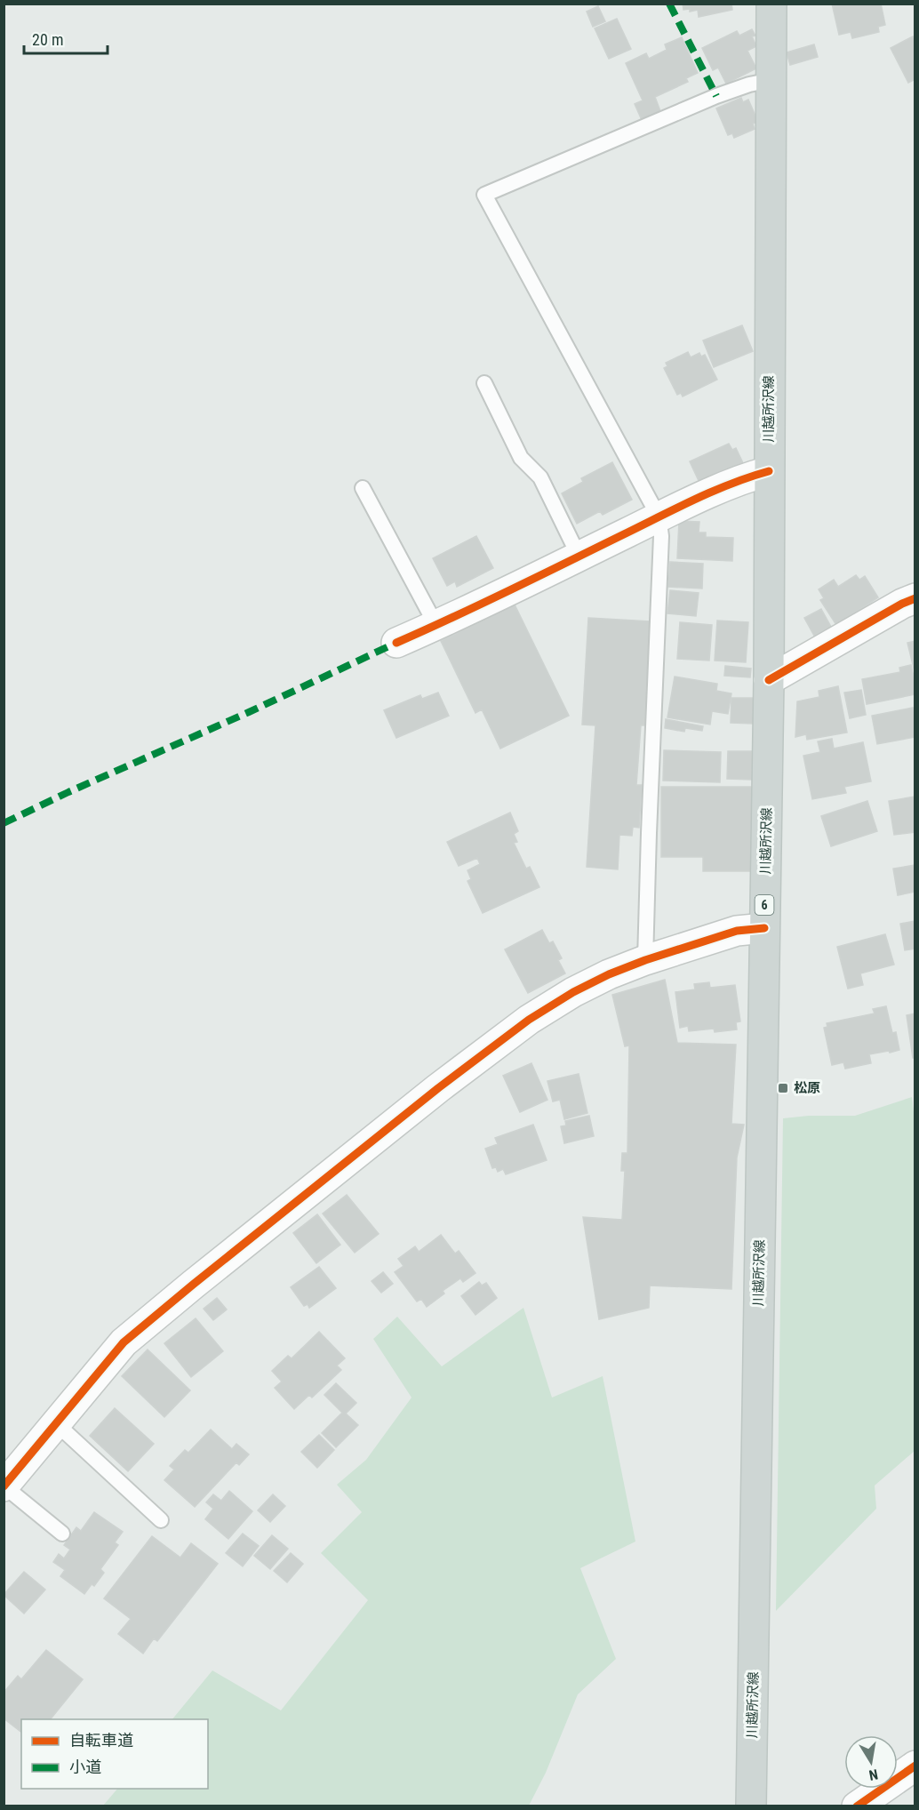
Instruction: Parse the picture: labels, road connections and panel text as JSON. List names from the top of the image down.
{
  "streets": {
    "main road": ["川越所沢線", "6"]
  },
  "places": {
    "transit": ["松原"]
  },
  "legend": ["自転車道", "小道"],
  "scale_bar": "20 m",
  "north": "bottom"
}
